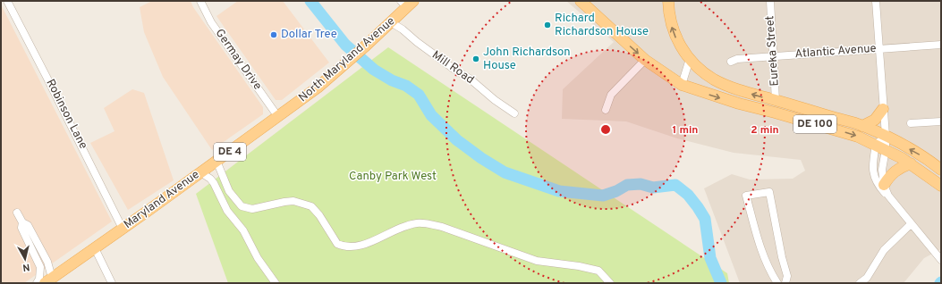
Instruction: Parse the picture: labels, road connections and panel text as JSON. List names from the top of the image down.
{
  "streets": {
    "main road": [
      "North Maryland Avenue",
      "DE 100",
      "DE 4",
      "Maryland Avenue"
    ],
    "street": [
      "Eureka Street",
      "Atlantic Avenue",
      "Germay Drive",
      "Mill Road",
      "Robinson Lane"
    ]
  },
  "crossings": [
    ["Eureka Street", "Atlantic Avenue"],
    ["Eureka Street", "DE 100"],
    ["Germay Drive", "North Maryland Avenue"],
    ["Germay Drive", "Maryland Avenue"],
    ["North Maryland Avenue", "Mill Road"],
    ["North Maryland Avenue", "Maryland Avenue"],
    ["Robinson Lane", "Maryland Avenue"]
  ],
  "parks": ["Canby Park West"],
  "places": ["Richard Richardson House", "Dollar Tree", "John Richardson House"],
  "north": "bottom",
  "rings": ["1 min", "2 min"]
}
